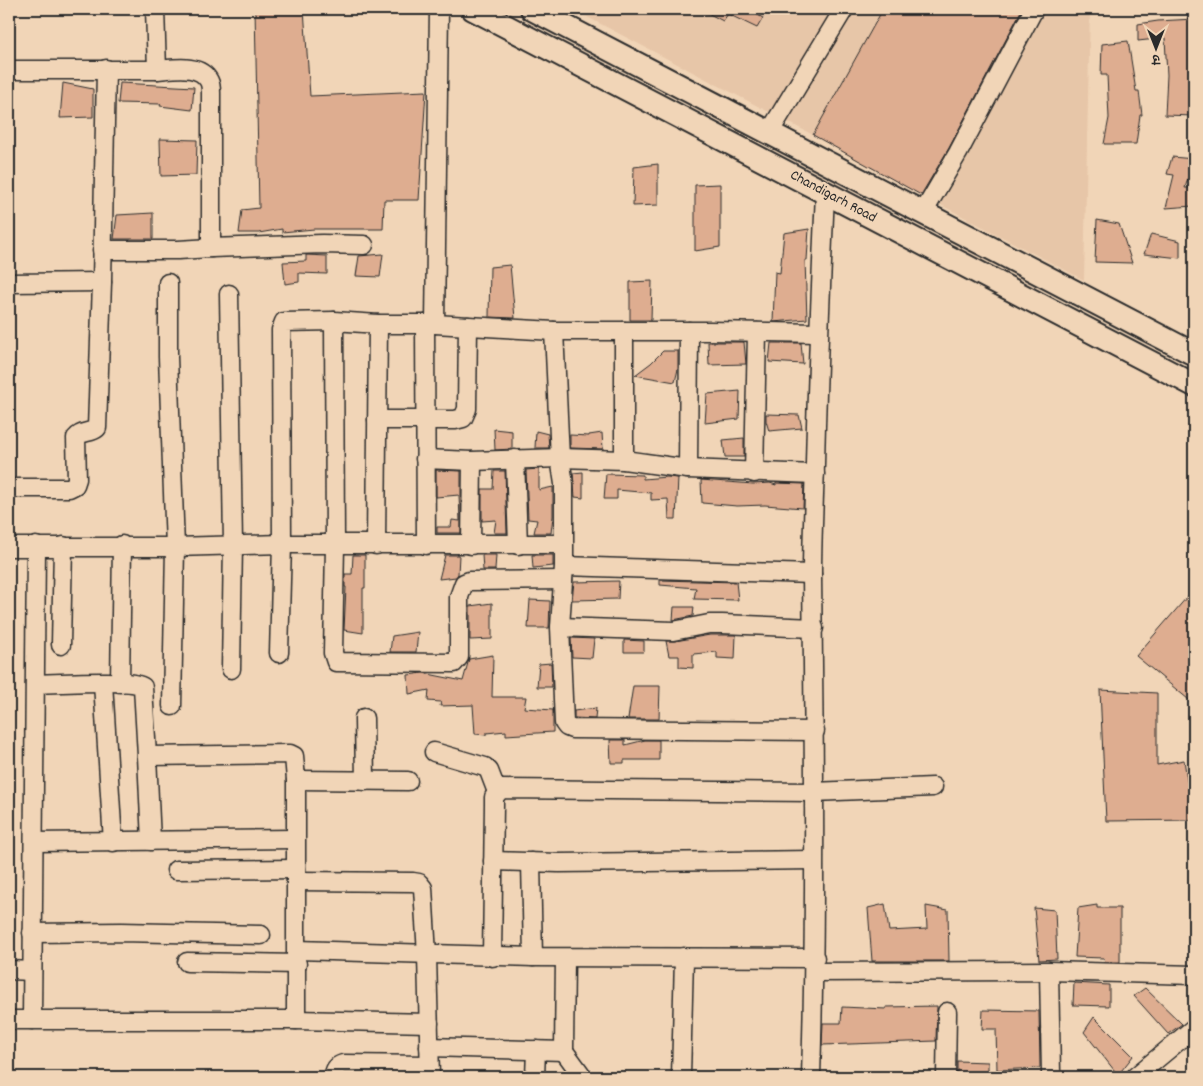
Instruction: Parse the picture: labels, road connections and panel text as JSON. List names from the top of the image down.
{
  "streets": {
    "main road": ["Chandigarh Road"]
  },
  "north": "bottom"
}
